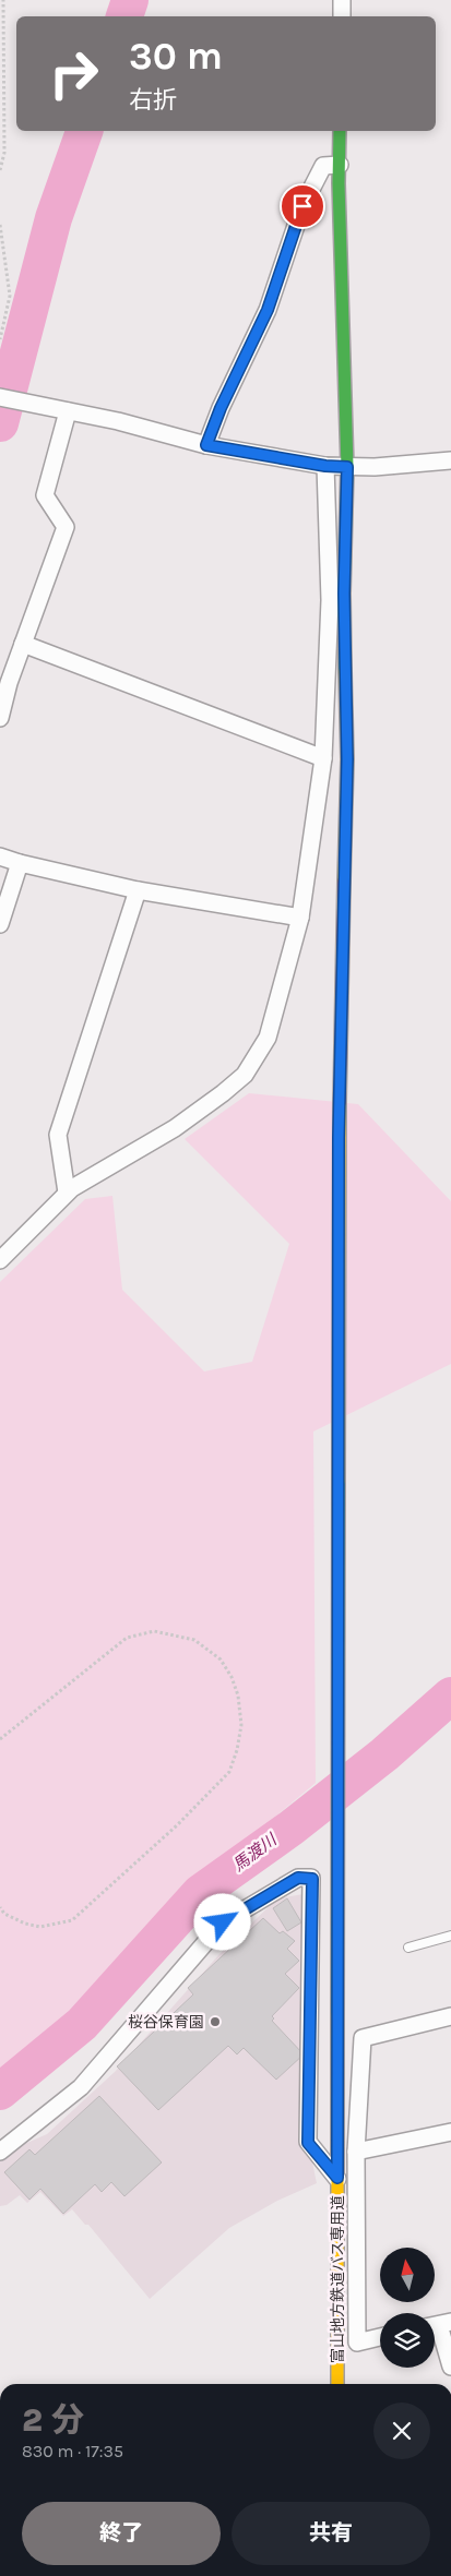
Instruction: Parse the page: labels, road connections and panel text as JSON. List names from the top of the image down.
{
  "streets": {
    "street": ["富山地方鉄道バス専用道"]
  },
  "water": ["馬渡川"],
  "places": ["桜谷保育園"],
  "north": "top",
  "page": {
    "turn": ["30 m", "右折"],
    "heading": ["2 分", "830 m · 17:35"],
    "buttons": ["終了", "共有"]
  }
}
